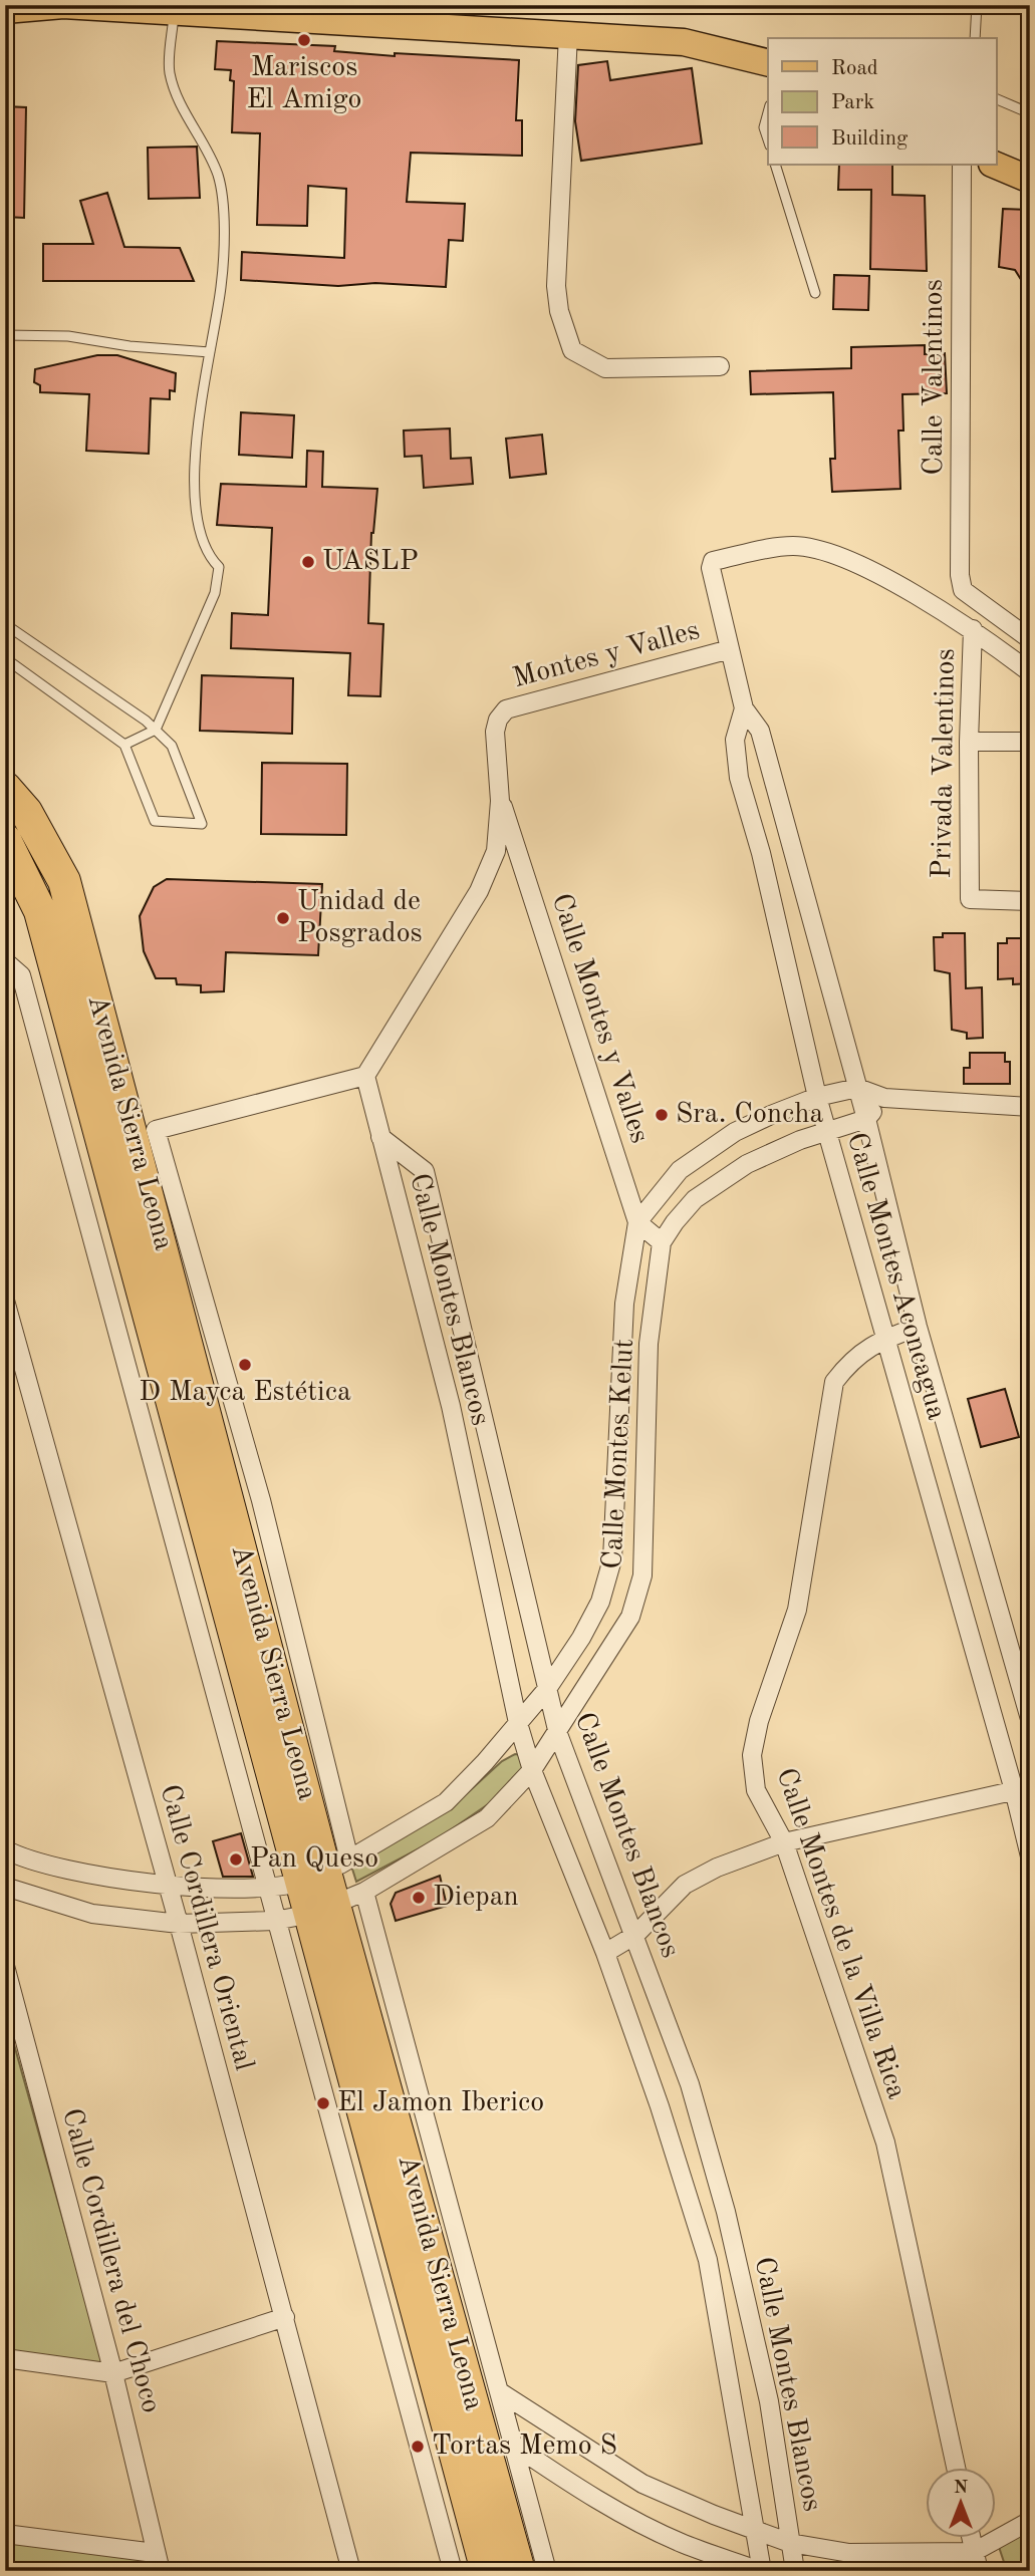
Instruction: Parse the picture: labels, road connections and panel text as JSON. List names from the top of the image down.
{
  "streets": {
    "highway": ["Avenida Sierra Leona"],
    "street": [
      "Calle Valentinos",
      "Montes y Valles",
      "Privada Valentinos",
      "Calle Montes y Valles",
      "Calle Montes Aconcagua",
      "Calle Montes Blancos",
      "Calle Montes Kelut",
      "Calle Cordillera Oriental",
      "Calle Montes de la Villa Rica",
      "Calle Cordillera del Choco"
    ]
  },
  "crossings": [
    ["Montes y Valles", "Calle Montes y Valles"],
    ["Montes y Valles", "Calle Montes Aconcagua"],
    ["Privada Valentinos", "Calle Montes Aconcagua"],
    ["Calle Montes y Valles", "Calle Montes Kelut"],
    ["Avenida Sierra Leona", "Calle Montes Blancos"],
    ["Avenida Sierra Leona", "Calle Montes Kelut"],
    ["Calle Montes Aconcagua", "Calle Montes Kelut"],
    ["Calle Montes Aconcagua", "Calle Montes de la Villa Rica"],
    ["Calle Montes Blancos", "Calle Montes Kelut"],
    ["Calle Montes Kelut", "Calle Cordillera Oriental"]
  ],
  "places": [
    "Mariscos El Amigo",
    "UASLP",
    "Unidad de Posgrados",
    "Sra. Concha",
    "D Mayca Estética",
    "Pan Queso",
    "Diepan",
    "El Jamon Iberico",
    "Tortas Memo S"
  ],
  "legend": ["Road", "Park", "Building"],
  "north": "top"
}
